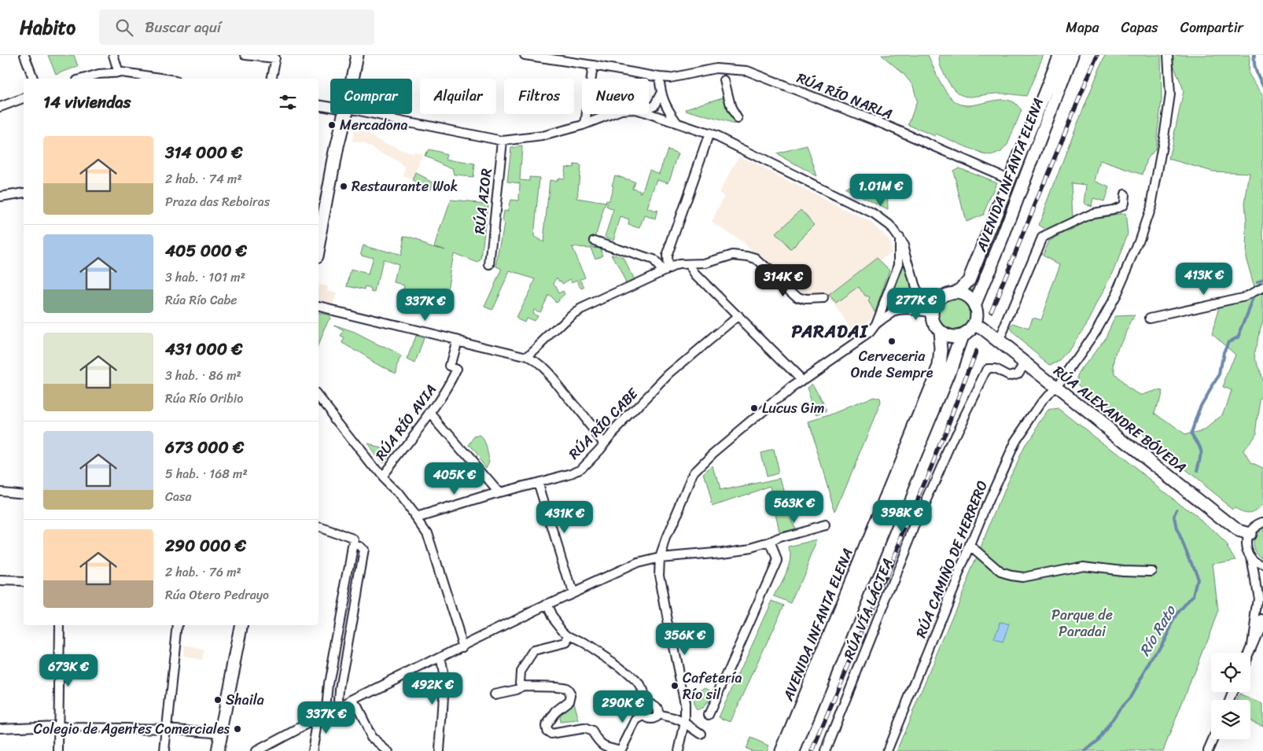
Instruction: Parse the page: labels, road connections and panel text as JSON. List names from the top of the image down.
{
  "streets": {
    "street": [
      "RÚA RÍO NARLA",
      "AVENIDA INFANTA ELENA",
      "RÚA AZOR",
      "RÚA ALEXANDRE BÓVEDA",
      "RÚA RÍO AVIA",
      "RÚA RÍO CABE",
      "RÚA CAMIÑO DE HERRERO",
      "RÚA VÍA LÁCTEA"
    ]
  },
  "crossings": [
    ["RÚA RÍO NARLA", "AVENIDA INFANTA ELENA"],
    ["AVENIDA INFANTA ELENA", "RÚA ALEXANDRE BÓVEDA"],
    ["RÚA ALEXANDRE BÓVEDA", "RÚA CAMIÑO DE HERRERO"],
    ["RÚA ALEXANDRE BÓVEDA", "RÚA VÍA LÁCTEA"]
  ],
  "districts": ["PARADAI"],
  "water": ["Río Rato"],
  "parks": ["Parque de Paradai"],
  "places": [
    "Mercadona",
    "Restaurante Wok",
    "Cerveceria Onde Sempre",
    "Lucus Gim",
    "Cafetería Río sil",
    "Shaila",
    "Colegio de Agentes Comerciales"
  ],
  "page": {
    "header": "Habito",
    "search": "Buscar aquí",
    "nav": ["Mapa", "Capas", "Compartir"],
    "chip": [
      "Comprar",
      "Alquilar",
      "Filtros",
      "Nuevo"
    ],
    "heading": "14 viviendas",
    "list": [
      {
        "name": "314 000 €",
        "note": "2 hab. · 74 m² · Praza das Reboiras"
      },
      {
        "name": "405 000 €",
        "note": "3 hab. · 101 m² · Rúa Río Cabe"
      },
      {
        "name": "431 000 €",
        "note": "3 hab. · 86 m² · Rúa Río Oribio"
      },
      {
        "name": "673 000 €",
        "note": "5 hab. · 168 m² · Casa"
      },
      {
        "name": "290 000 €",
        "note": "2 hab. · 76 m² · Rúa Otero Pedrayo"
      }
    ],
    "price": [
      "1.01M €",
      "413K €",
      "314K €",
      "277K €",
      "337K €",
      "405K €",
      "563K €",
      "398K €",
      "431K €",
      "356K €",
      "673K €",
      "492K €",
      "290K €",
      "337K €"
    ]
  }
}
